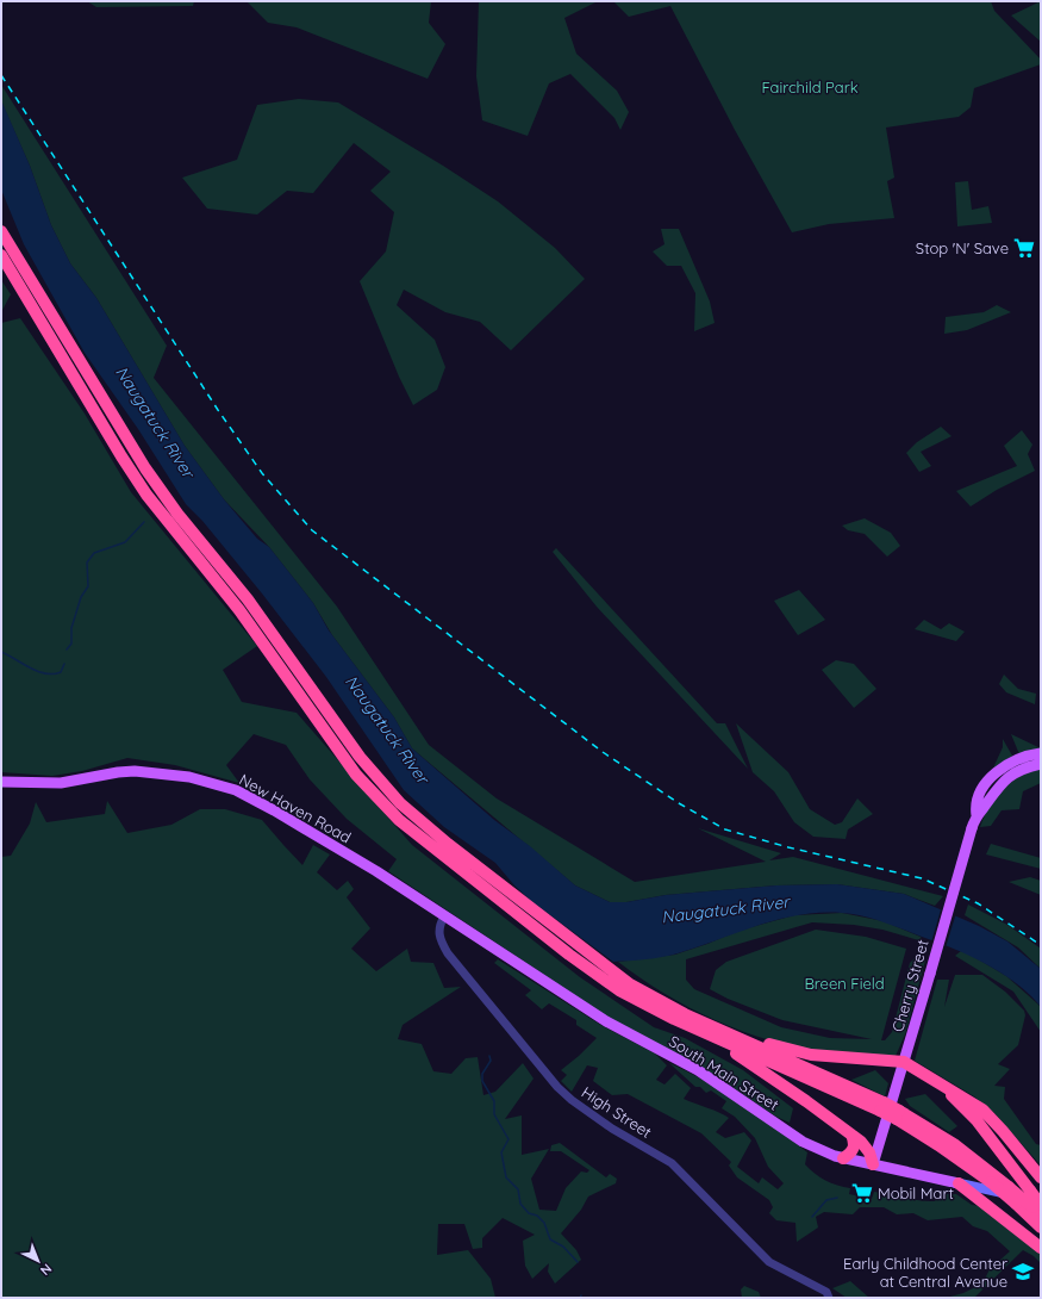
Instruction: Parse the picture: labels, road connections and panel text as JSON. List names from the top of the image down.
{
  "streets": {
    "main road": ["New Haven Road", "Cherry Street", "South Main Street"],
    "street": ["High Street"]
  },
  "crossings": [
    ["New Haven Road", "South Main Street"],
    ["Cherry Street", "South Main Street"],
    ["South Main Street", "High Street"]
  ],
  "water": ["Naugatuck River"],
  "parks": ["Fairchild Park", "Breen Field"],
  "places": {
    "supermarket": ["Stop 'N' Save", "Mobil Mart"],
    "school or university": ["Early Childhood Center at Central Avenue"]
  },
  "north": "bottom right"
}
